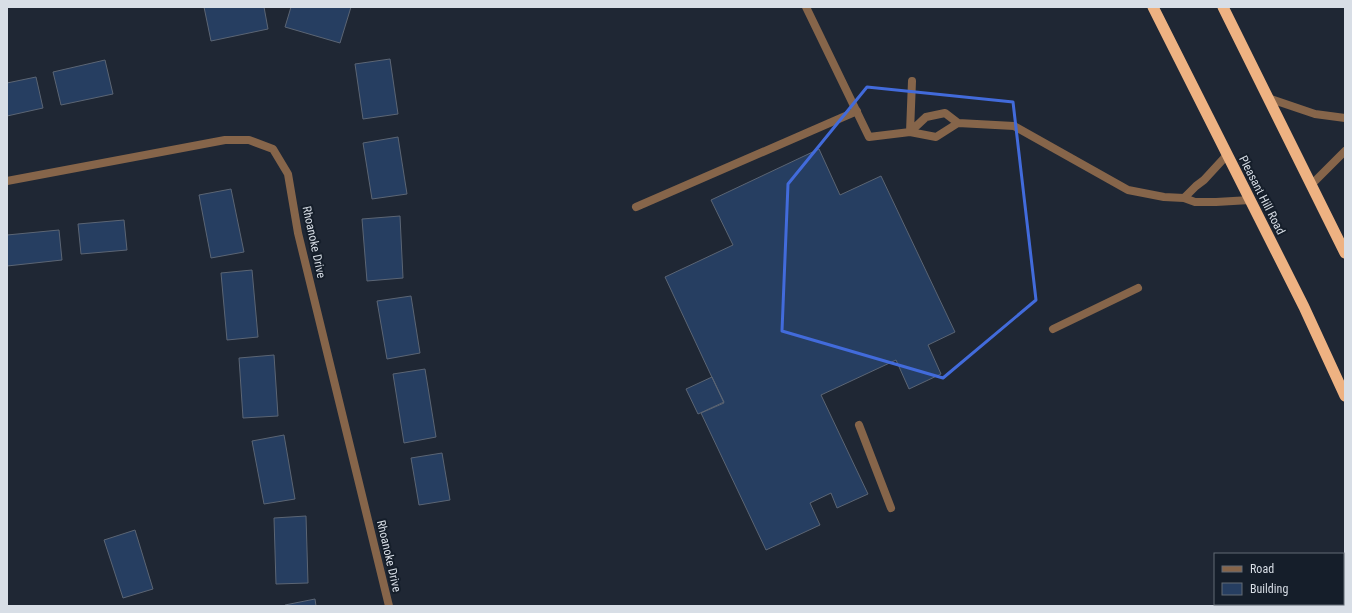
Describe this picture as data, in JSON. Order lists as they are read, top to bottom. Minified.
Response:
{"streets":{"highway":["Pleasant Hill Road"],"street":["Rhoanoke Drive"]},"legend":["Road","Building"]}
